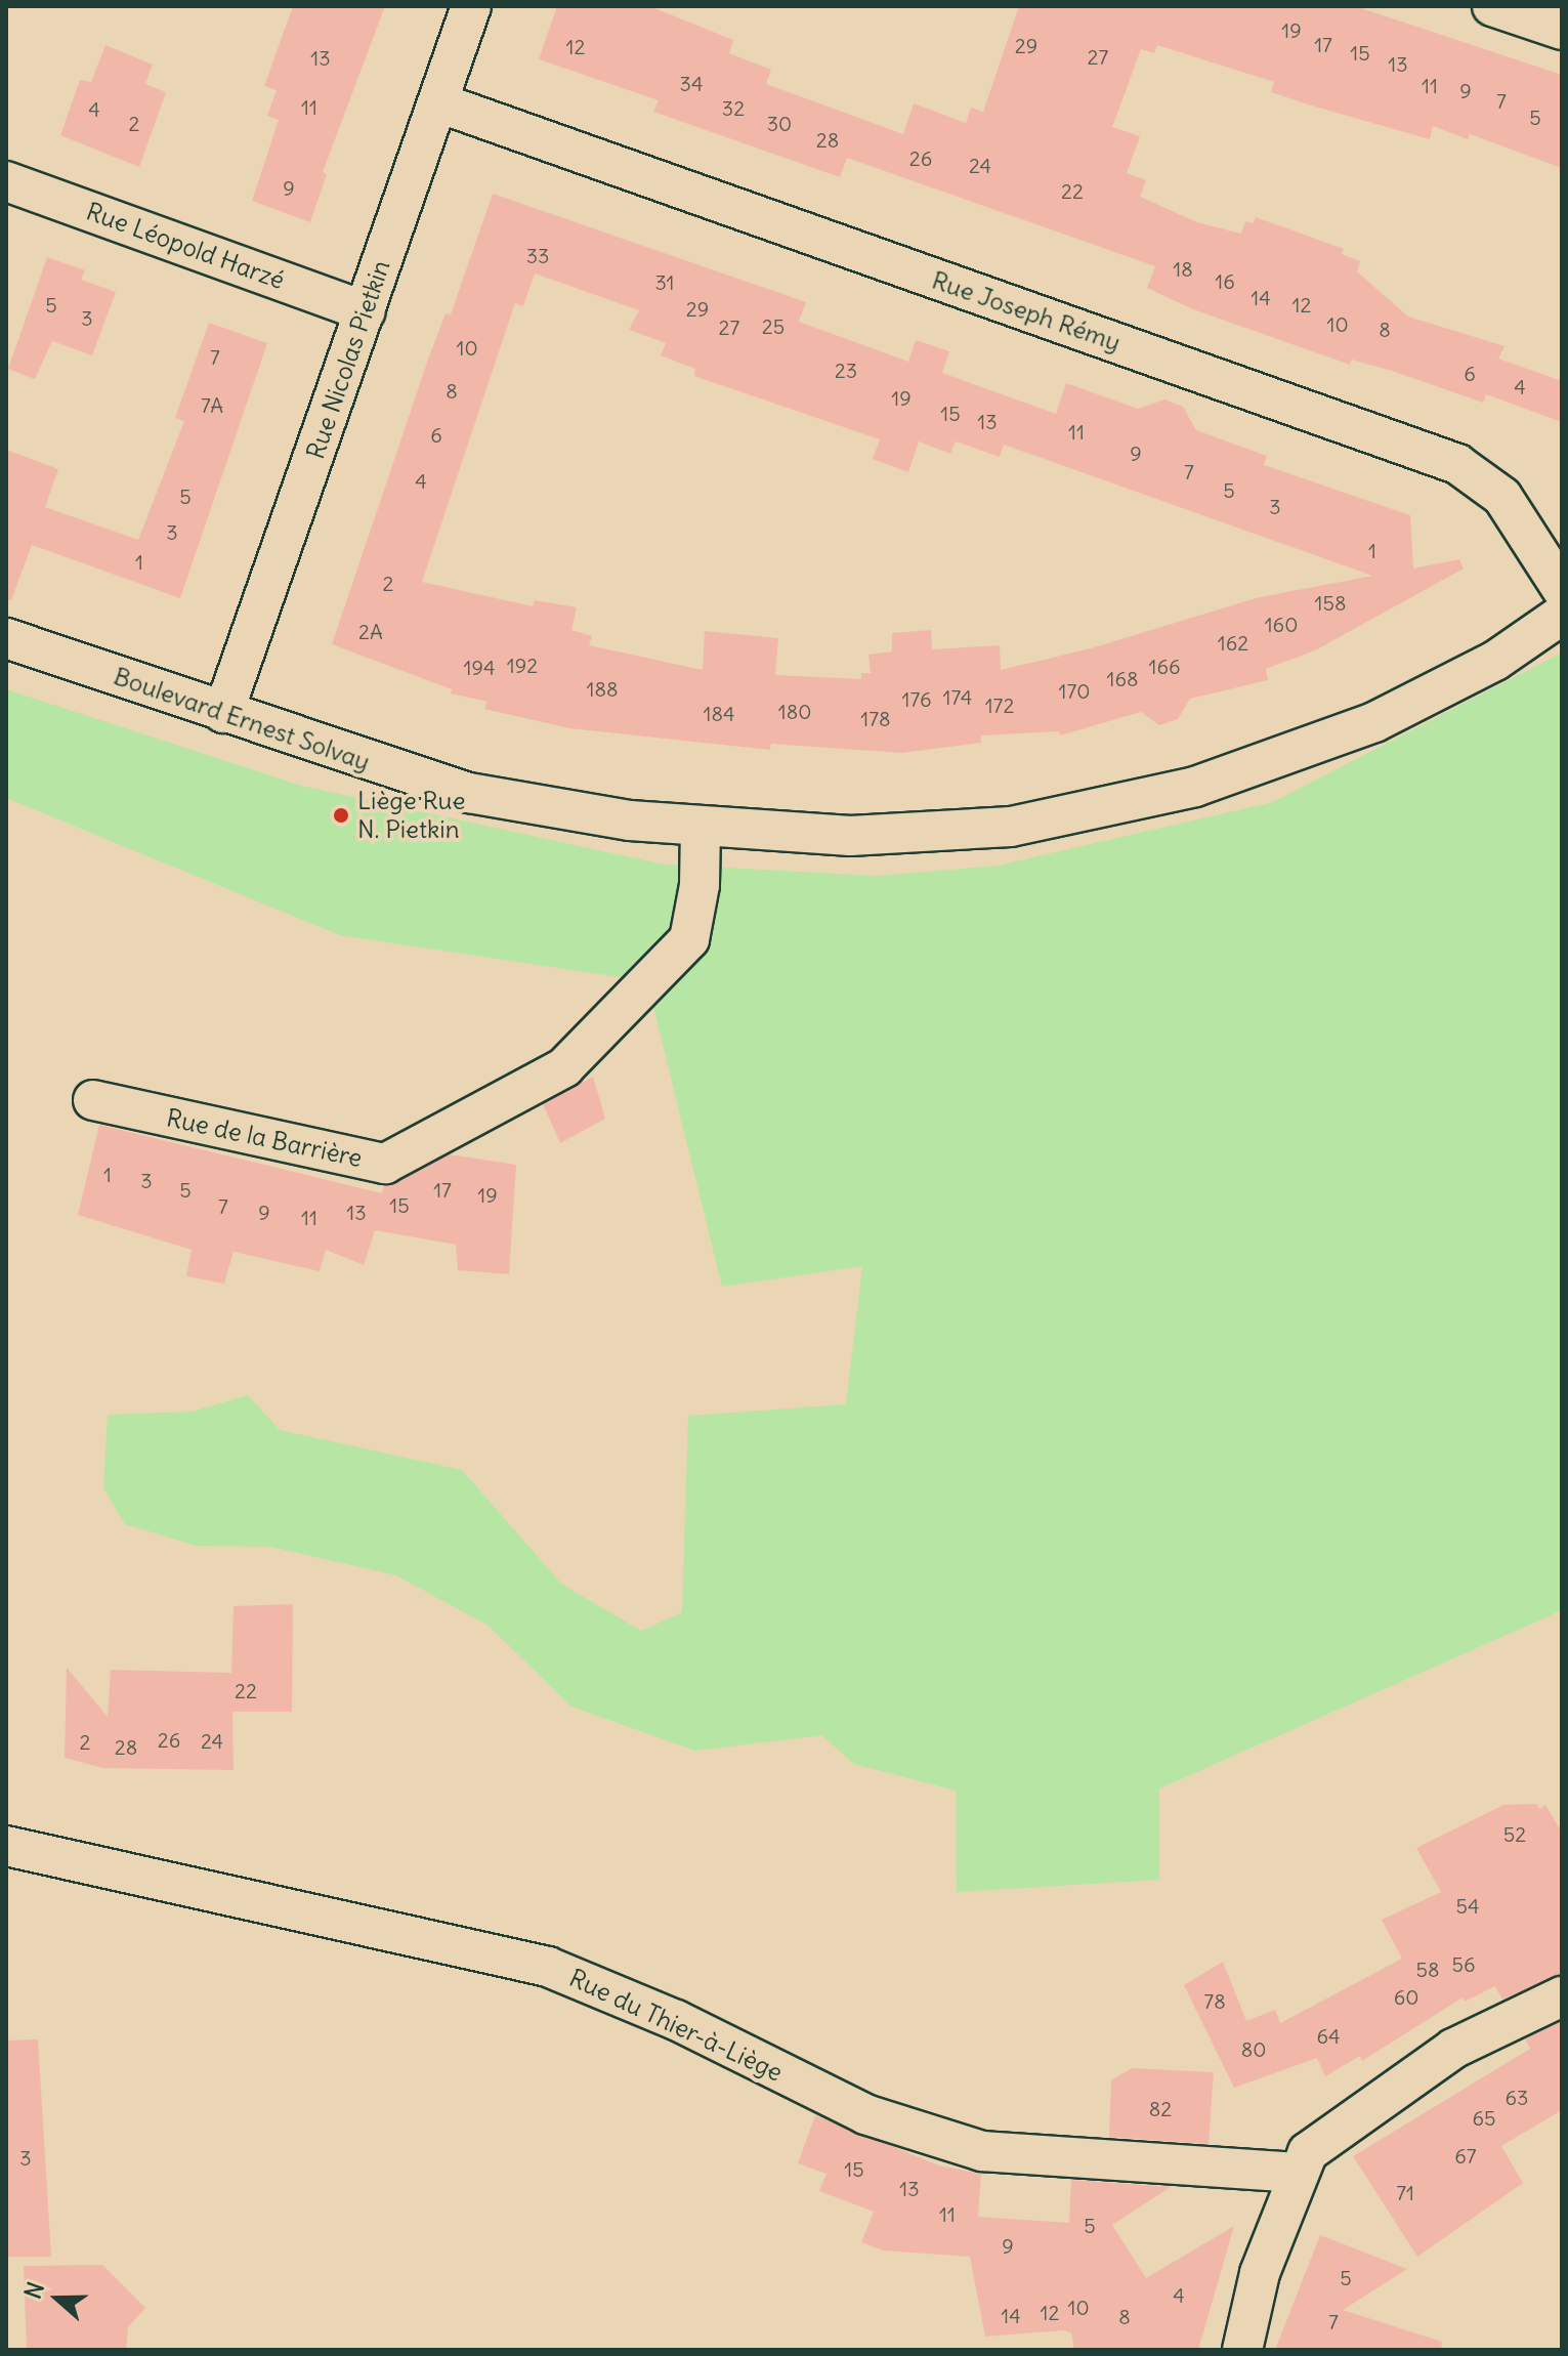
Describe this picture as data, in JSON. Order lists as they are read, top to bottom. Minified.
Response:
{"streets":{"street":["Rue Léopold Harzé","Rue Joseph Rémy","Rue Nicolas Pietkin","Boulevard Ernest Solvay","Rue de la Barrière","Rue du Thier-à-Liège"]},"crossings":[["Rue Léopold Harzé","Rue Nicolas Pietkin"],["Rue Joseph Rémy","Rue Nicolas Pietkin"],["Rue Nicolas Pietkin","Boulevard Ernest Solvay"],["Boulevard Ernest Solvay","Rue de la Barrière"]],"places":["Liège Rue N. Pietkin"],"house_numbers":["19","17","29","12","15","27","13","13","34","11","9","7","11","32","4","5","2","30","28","26","24","9","22","33","18","16","31","14","5","12","29","3","10","25","27","8","10","7","23","6","4","8","19","7A","15","13","11","6","9","7","4","5","5","3","3","1","1","2","158","160","2A","162","192","166","194","168","188","170","174","176","172","180","184","178","1","3","5","17","19","15","7","9","13","11","22","26","24","2","28","52","54","56","58","60","78","64","80","63","82","65","67","3","15","13","71","11","5","9","5","4","10","12","14","8","7"],"north":"left"}
